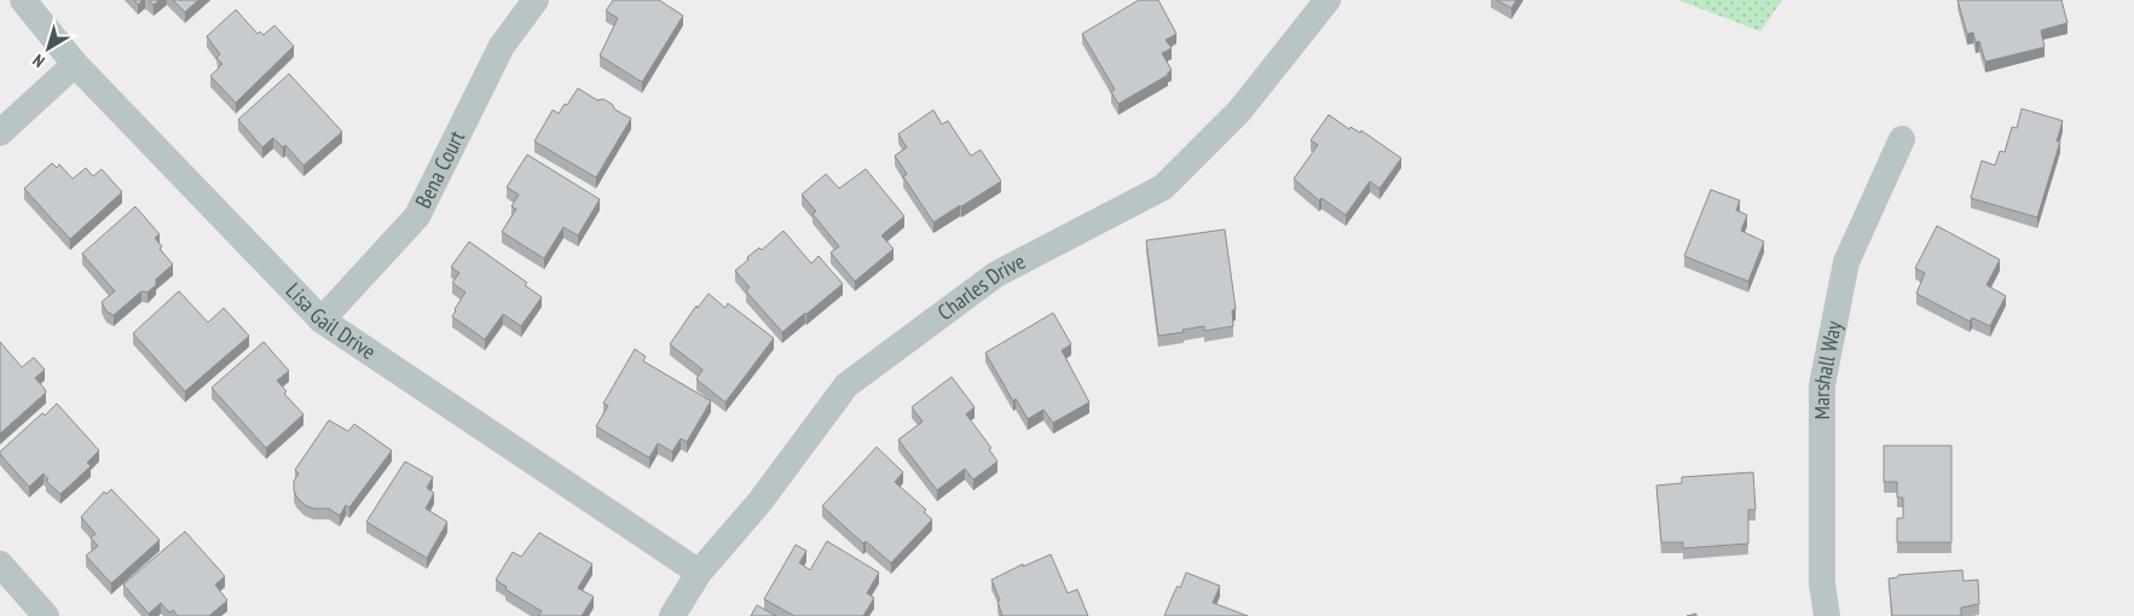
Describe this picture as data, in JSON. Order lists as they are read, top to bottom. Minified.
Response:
{"streets":{"street":["Bena Court","Charles Drive","Lisa Gail Drive","Marshall Way"]},"crossings":[["Bena Court","Lisa Gail Drive"],["Charles Drive","Lisa Gail Drive"]],"north":"bottom left"}
